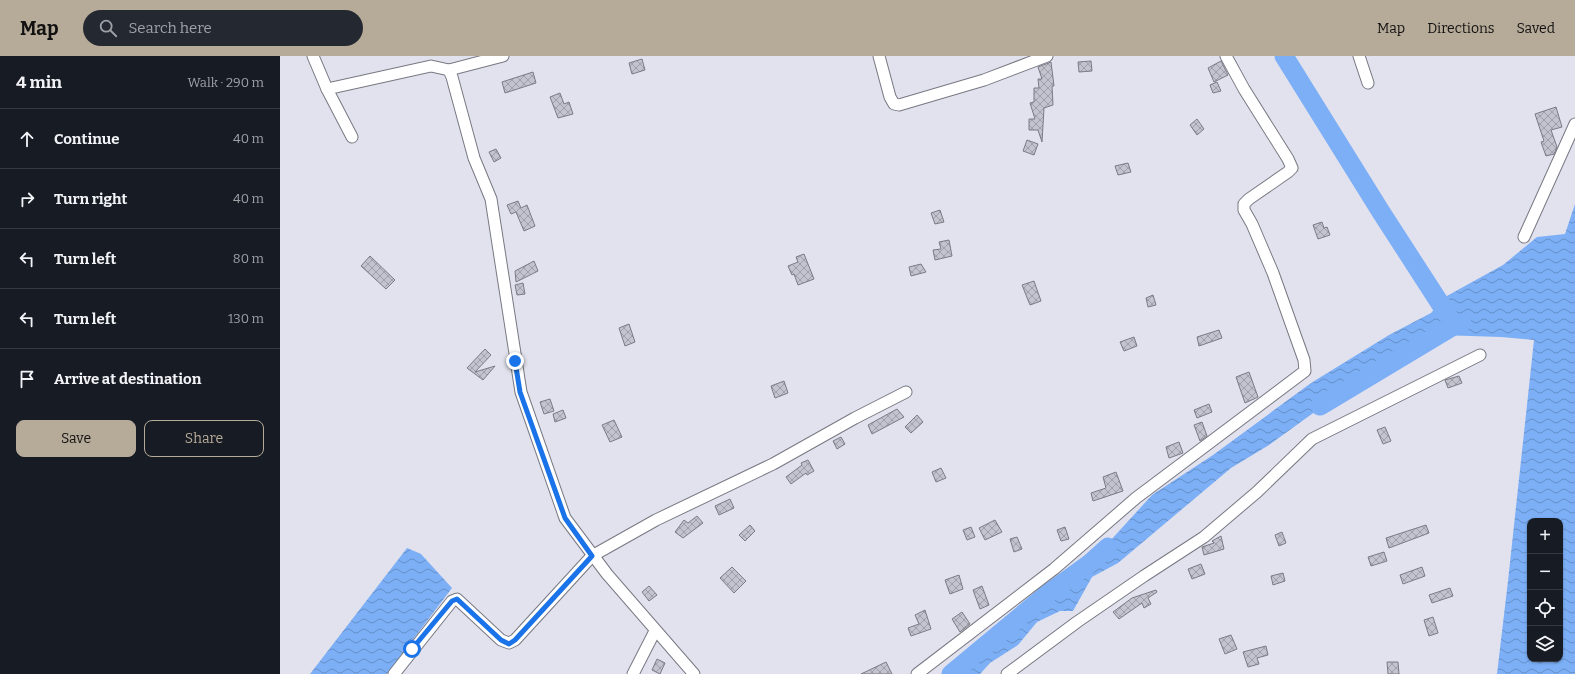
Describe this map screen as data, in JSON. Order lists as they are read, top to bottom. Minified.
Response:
{"page":{"header":"Map","search":"Search here","nav":["Map","Directions","Saved"],"heading":["4 min","Walk · 290 m"],"list":[["Continue","40 m"],["Turn right","40 m"],["Turn left","80 m"],["Turn left","130 m"],"Arrive at destination"],"buttons":["Save","Share"],"map_buttons":["+","−"]}}
